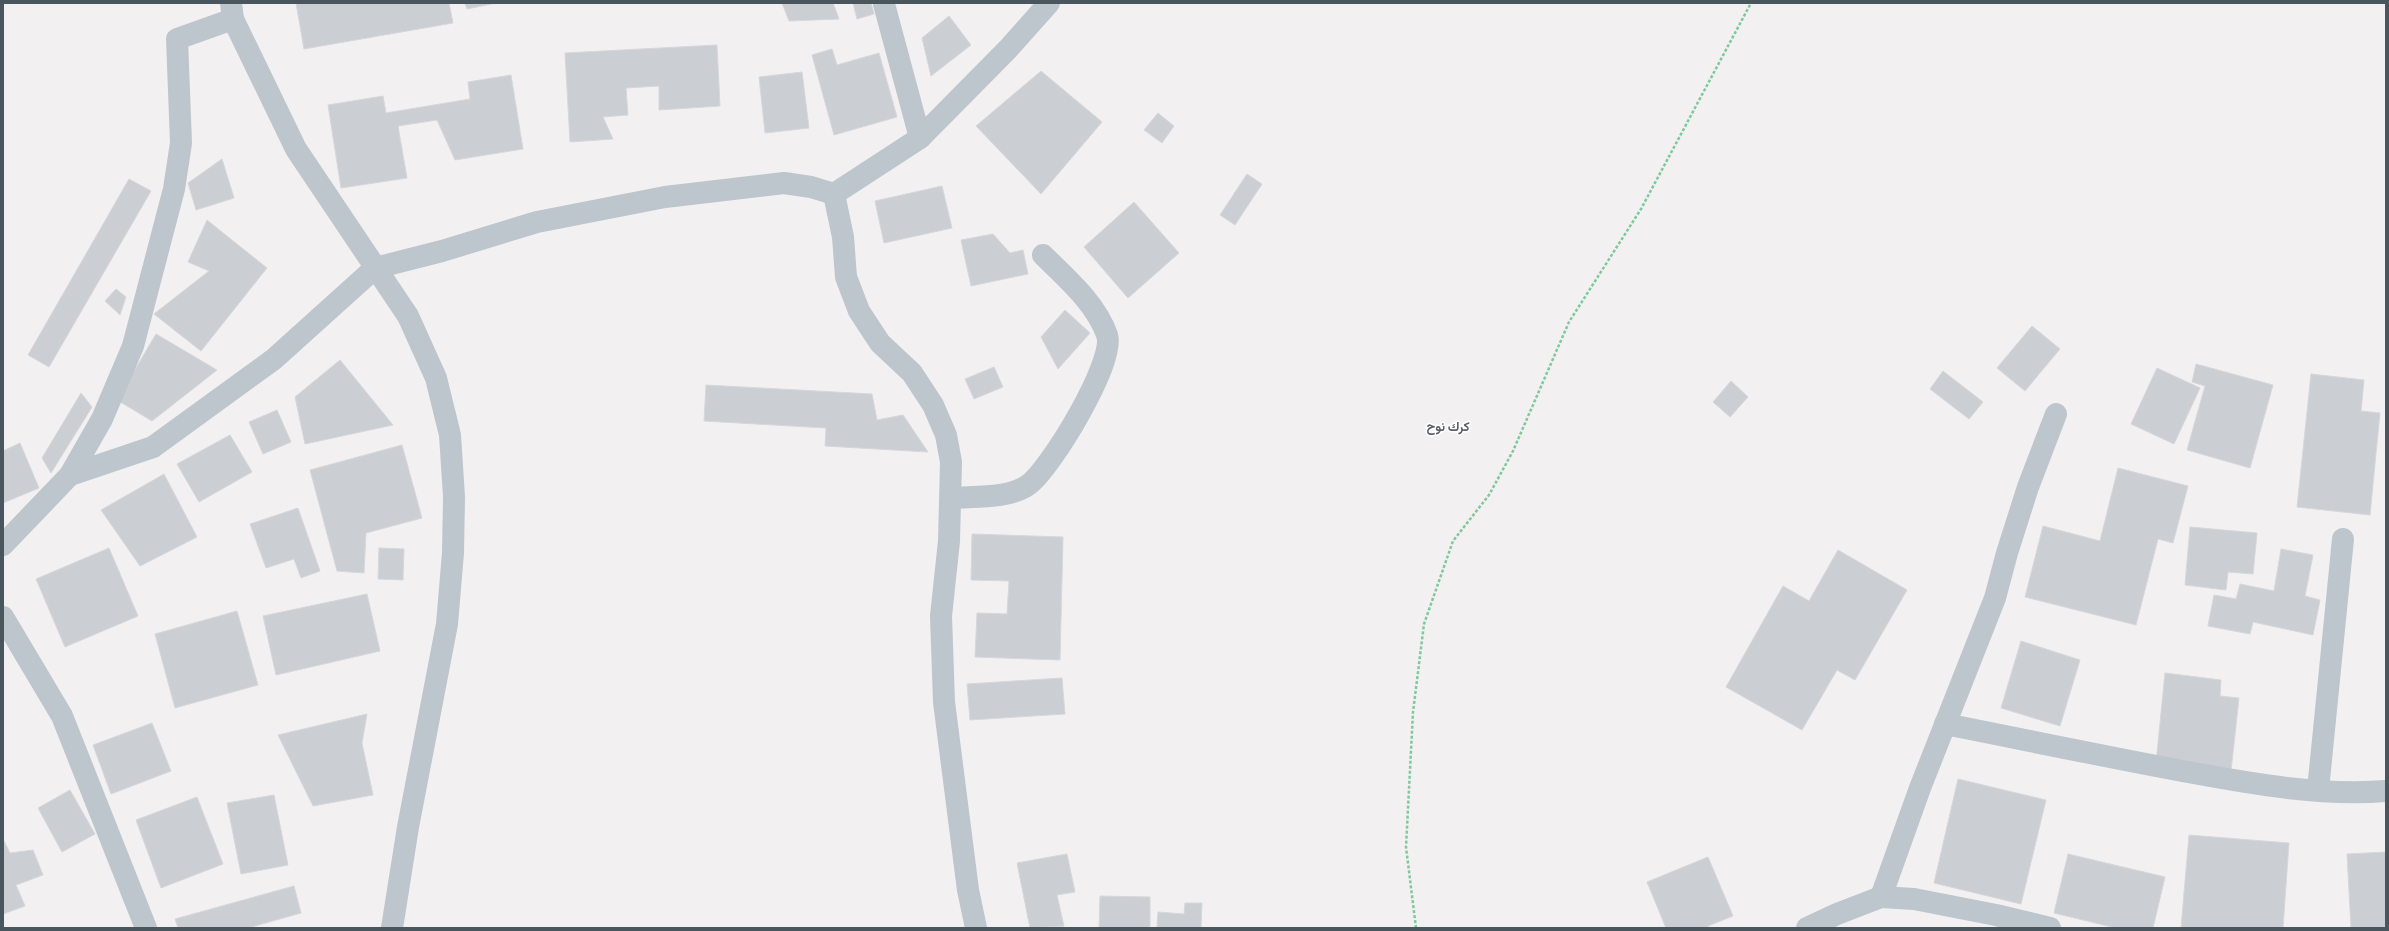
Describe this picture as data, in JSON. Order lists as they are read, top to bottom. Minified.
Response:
{"districts":["كرك نوح"]}
